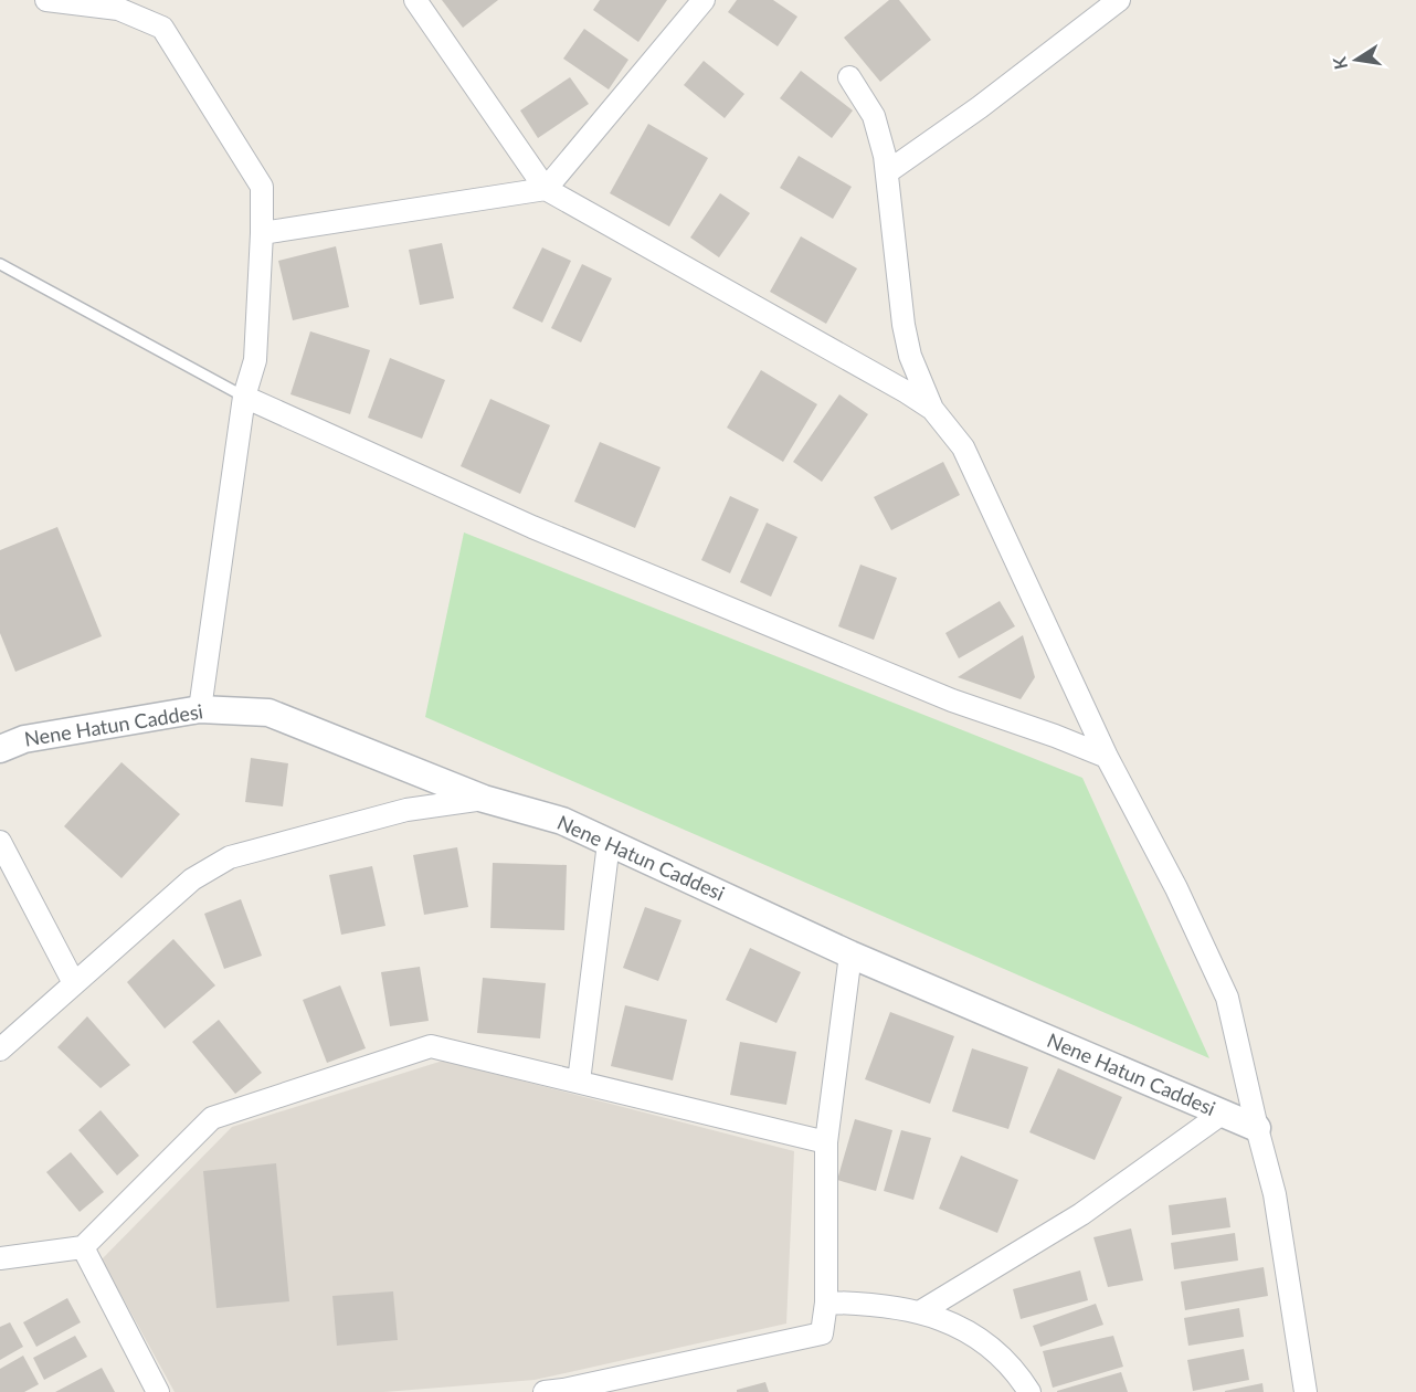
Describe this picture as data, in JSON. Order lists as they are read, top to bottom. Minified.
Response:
{"streets":{"street":["Nene Hatun Caddesi"]},"north":"left"}
